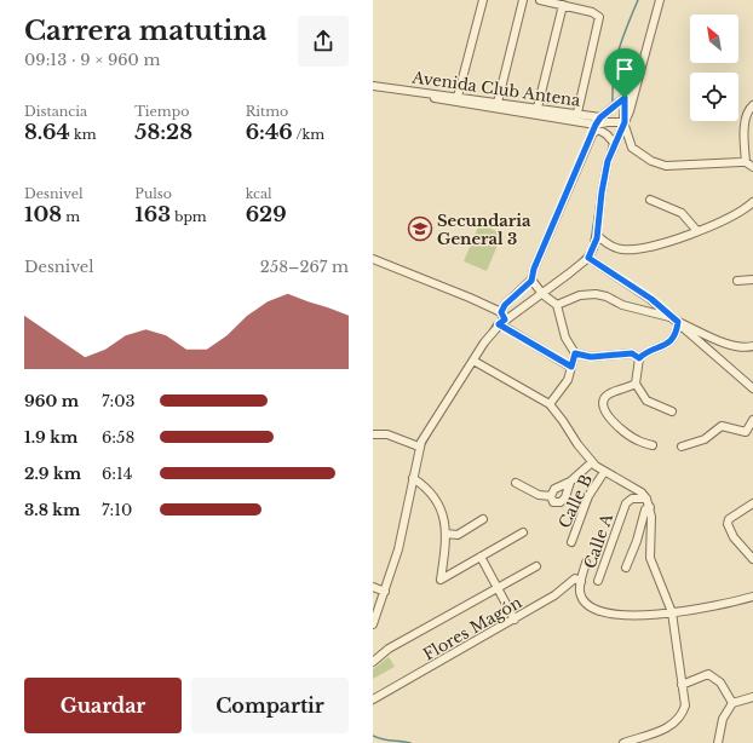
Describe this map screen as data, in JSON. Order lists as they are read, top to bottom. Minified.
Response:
{"streets":{"street":["Avenida Club Antena","Calle B","Calle A","Flores Magón"]},"places":{"school or university":["Secundaria General 3"]},"north":"top left","page":{"heading":["Carrera matutina","09:13 · 9 × 960 m"],"stats":[["Distancia","8.64 km"],["Tiempo","58:28"],["Ritmo","6:46 /km"],["Desnivel","108 m"],["Pulso","163 bpm"],["kcal","629"]],"chart":["Desnivel","258–267 m"],"list":[{"name":"960 m","note":"7:03"},{"name":"1.9 km","note":"6:58"},{"name":"2.9 km","note":"6:14"},{"name":"3.8 km","note":"7:10"}],"buttons":["Guardar","Compartir"]}}
